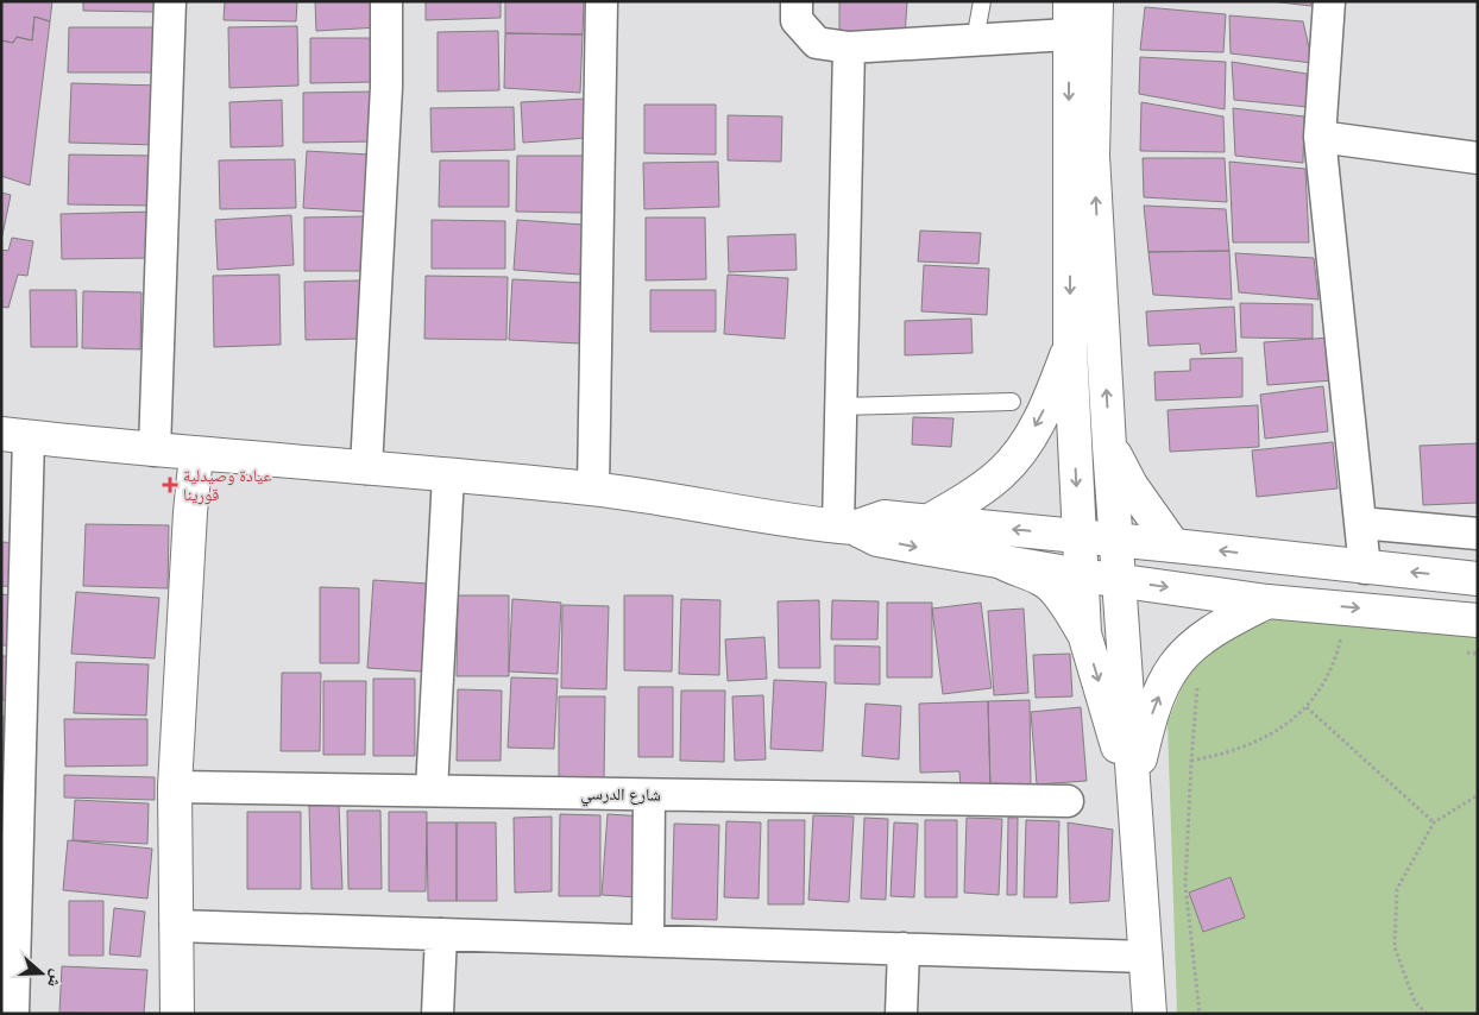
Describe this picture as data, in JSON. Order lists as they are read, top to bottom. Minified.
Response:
{"streets":{"street":["شارع الدرسي"]},"places":{"health":["عيادة وصيدلية قورينا"]},"north":"right"}
